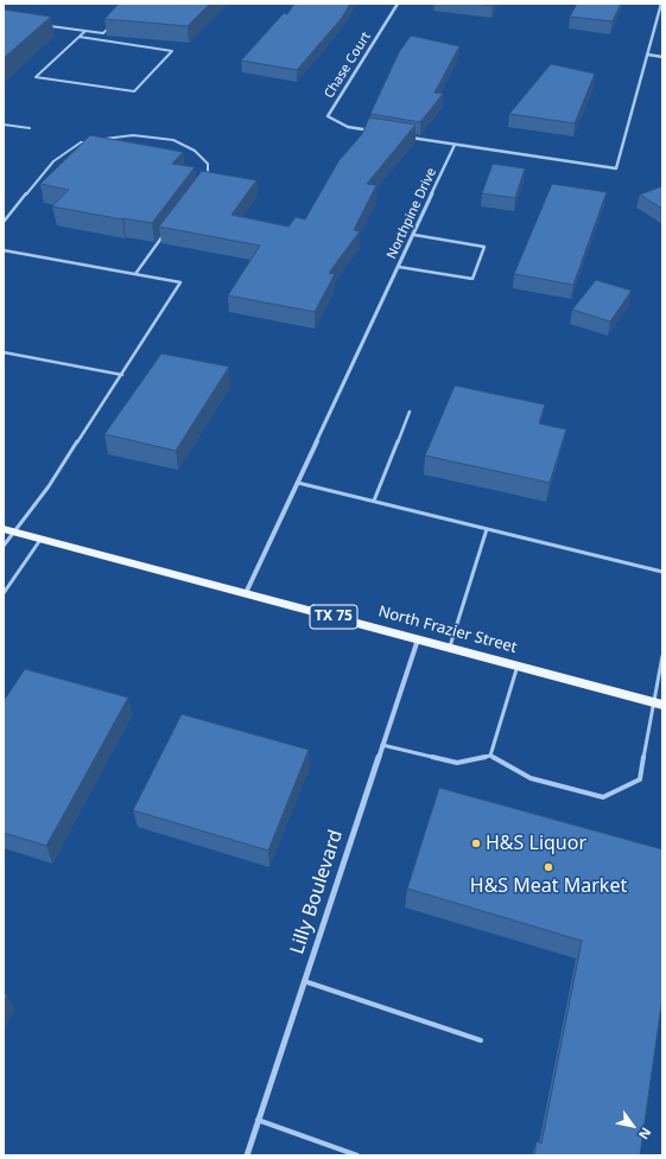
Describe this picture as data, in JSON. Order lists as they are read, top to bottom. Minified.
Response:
{"streets":{"main road":["TX 75","North Frazier Street"],"street":["Chase Court","Northpine Drive","Lilly Boulevard"]},"crossings":[["Northpine Drive","North Frazier Street"],["North Frazier Street","Lilly Boulevard"]],"places":["H&S Liquor","H&S Meat Market"],"north":"bottom right"}
